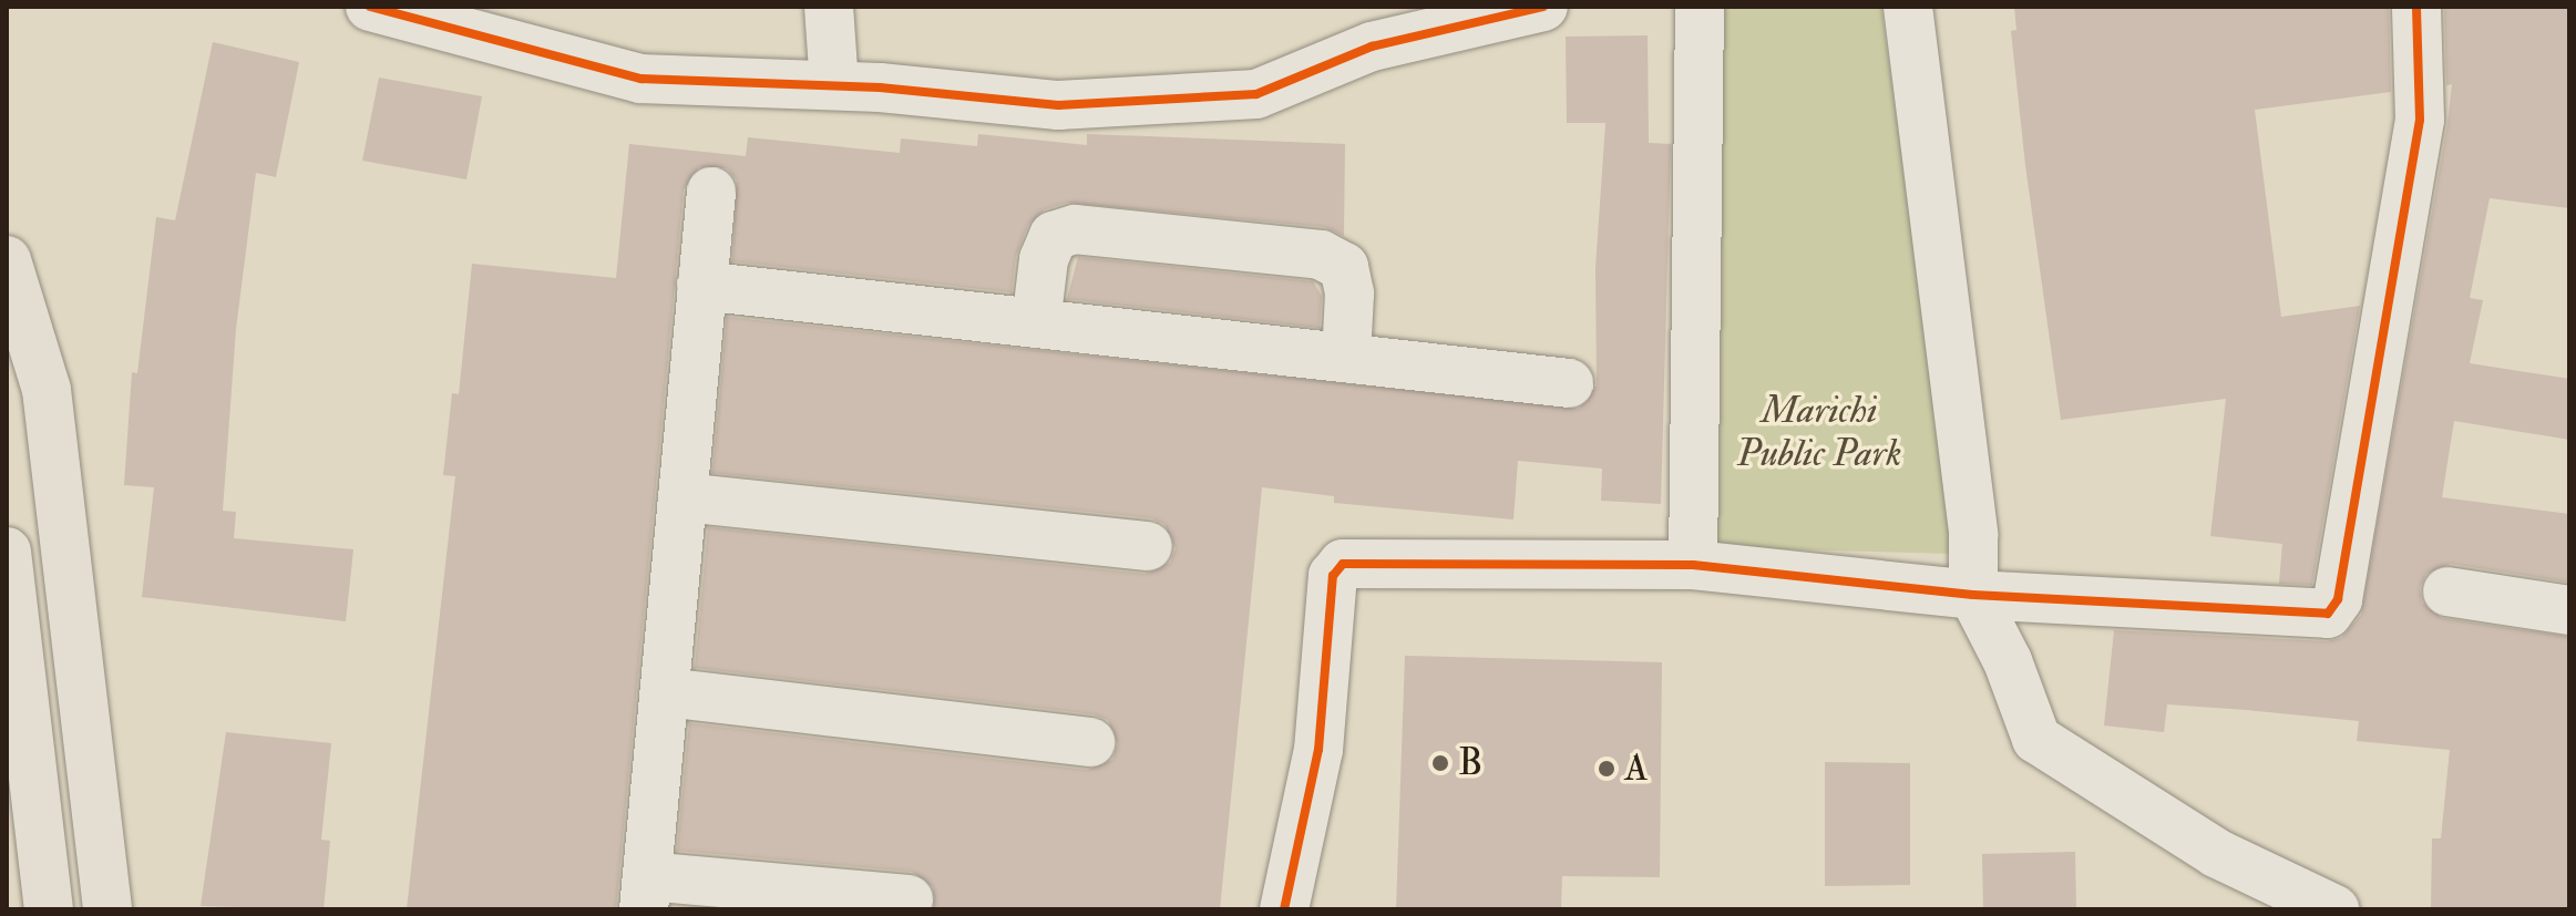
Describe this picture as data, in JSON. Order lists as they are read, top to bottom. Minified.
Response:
{"parks":["Marichi Public Park"],"places":["B","A"]}
